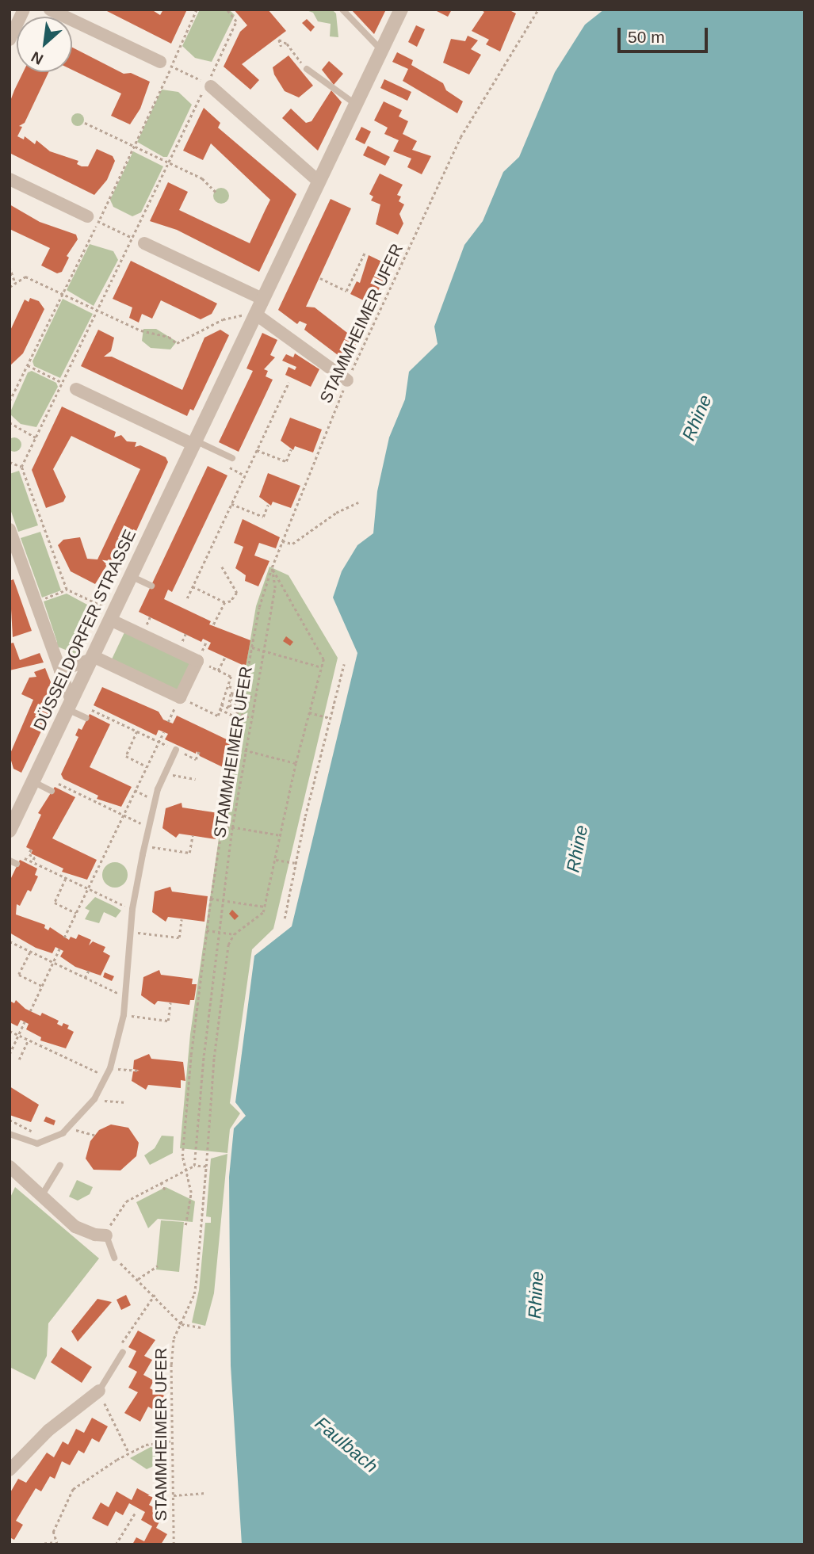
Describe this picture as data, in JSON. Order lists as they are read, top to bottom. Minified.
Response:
{"streets":{"street":["DÜSSELDORFER STRASSE"],"path":["STAMMHEIMER UFER"]},"water":["Rhine","Faulbach"],"scale_bar":"50 m","north":"bottom left"}
